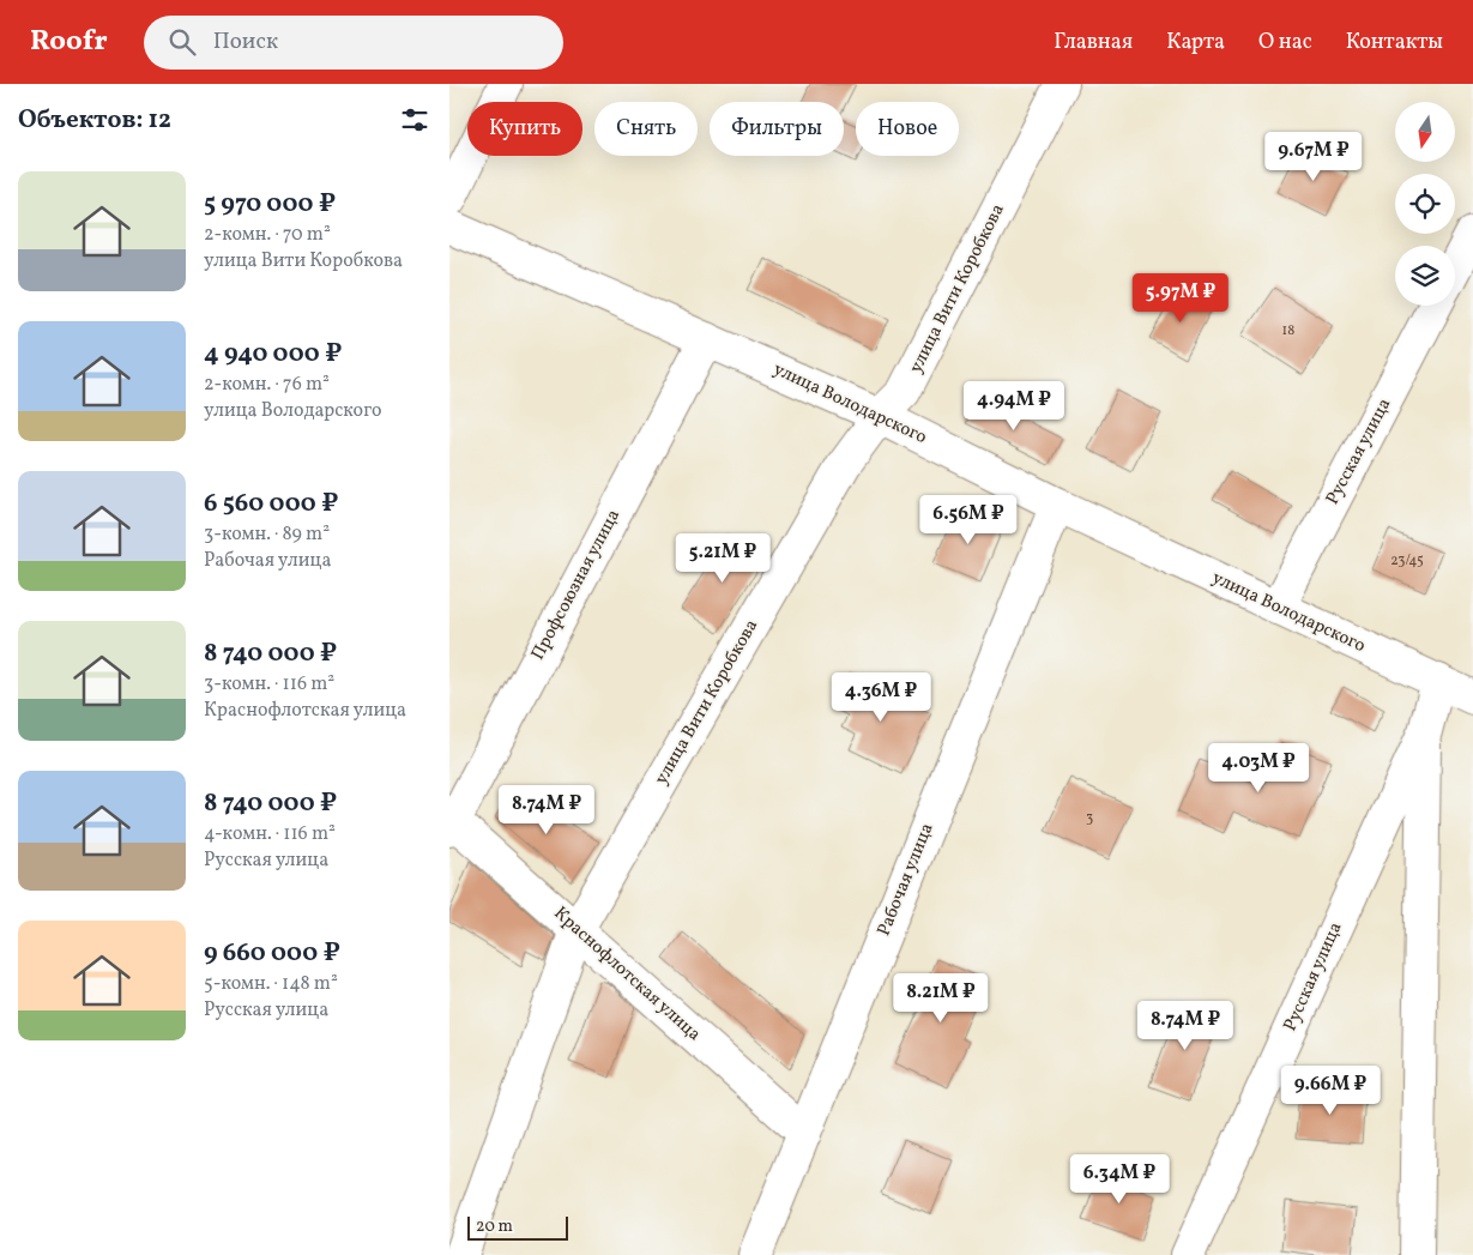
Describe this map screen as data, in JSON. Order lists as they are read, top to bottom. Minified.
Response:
{"streets":{"street":["улица Вити Коробкова","улица Володарского","Русская улица","Профсоюзная улица","Рабочая улица","Краснофлотская улица"]},"crossings":[["улица Вити Коробкова","улица Володарского"],["улица Вити Коробкова","Краснофлотская улица"],["улица Володарского","Русская улица"],["улица Володарского","Профсоюзная улица"],["улица Володарского","Рабочая улица"],["Профсоюзная улица","Краснофлотская улица"],["Рабочая улица","Краснофлотская улица"]],"house_numbers":["18","23/45","3"],"scale_bar":"20 m","north":"bottom","page":{"header":"Roofr","search":"Поиск","nav":["Главная","Карта","О нас","Контакты"],"heading":"Объектов: 12","chip":["Купить","Снять","Фильтры","Новое"],"price":["9.67M ₽","5.97M ₽","4.94M ₽","6.56M ₽","5.21M ₽","4.36M ₽","4.03M ₽","8.74M ₽","8.21M ₽","8.74M ₽","9.66M ₽","6.34M ₽"],"list":[{"name":"5 970 000 ₽","note":"2-комн. · 70 m² · улица Вити Коробкова"},{"name":"4 940 000 ₽","note":"2-комн. · 76 m² · улица Володарского"},{"name":"6 560 000 ₽","note":"3-комн. · 89 m² · Рабочая улица"},{"name":"8 740 000 ₽","note":"3-комн. · 116 m² · Краснофлотская улица"},{"name":"8 740 000 ₽","note":"4-комн. · 116 m² · Русская улица"},{"name":"9 660 000 ₽","note":"5-комн. · 148 m² · Русская улица"}],"scale":"20 m"}}
